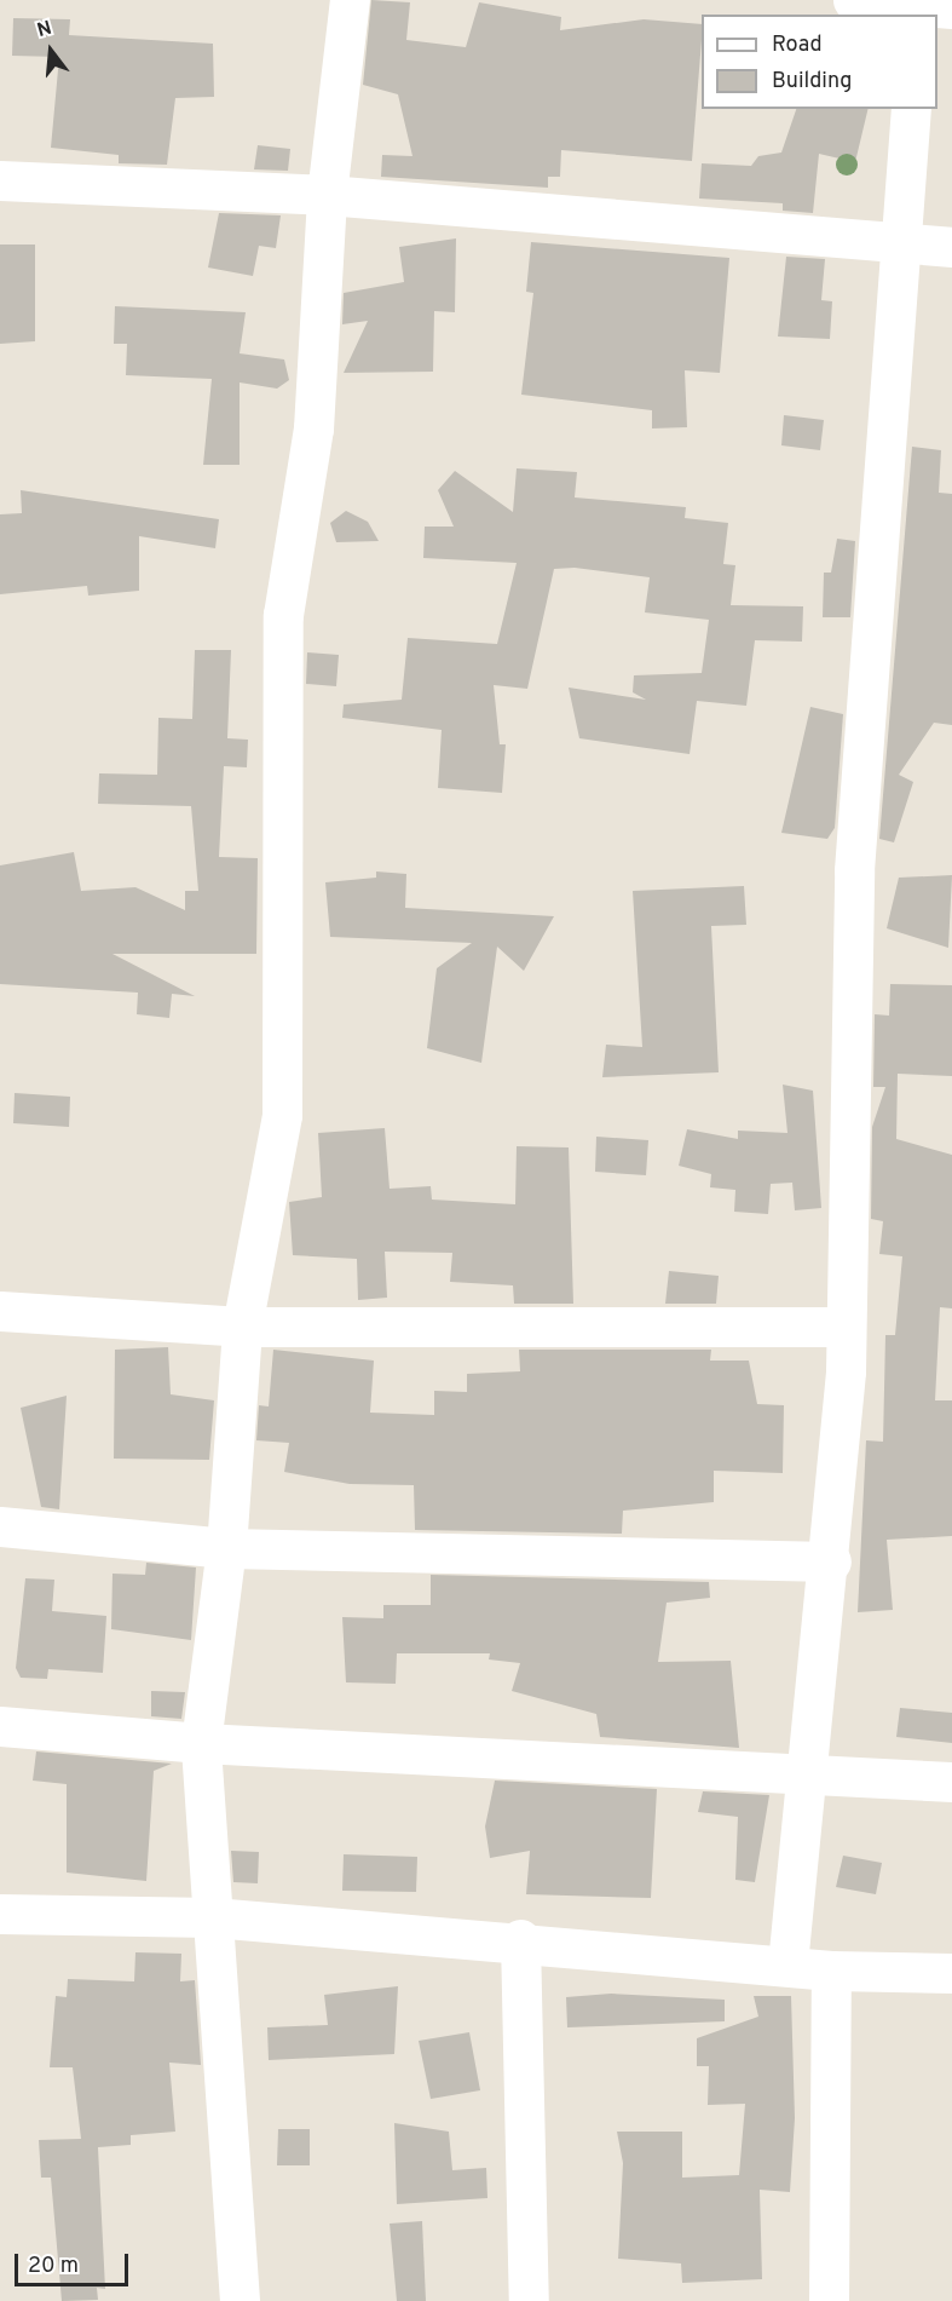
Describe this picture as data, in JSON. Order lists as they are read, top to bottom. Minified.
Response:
{"legend":["Road","Building"],"scale_bar":"20 m","north":"top"}
